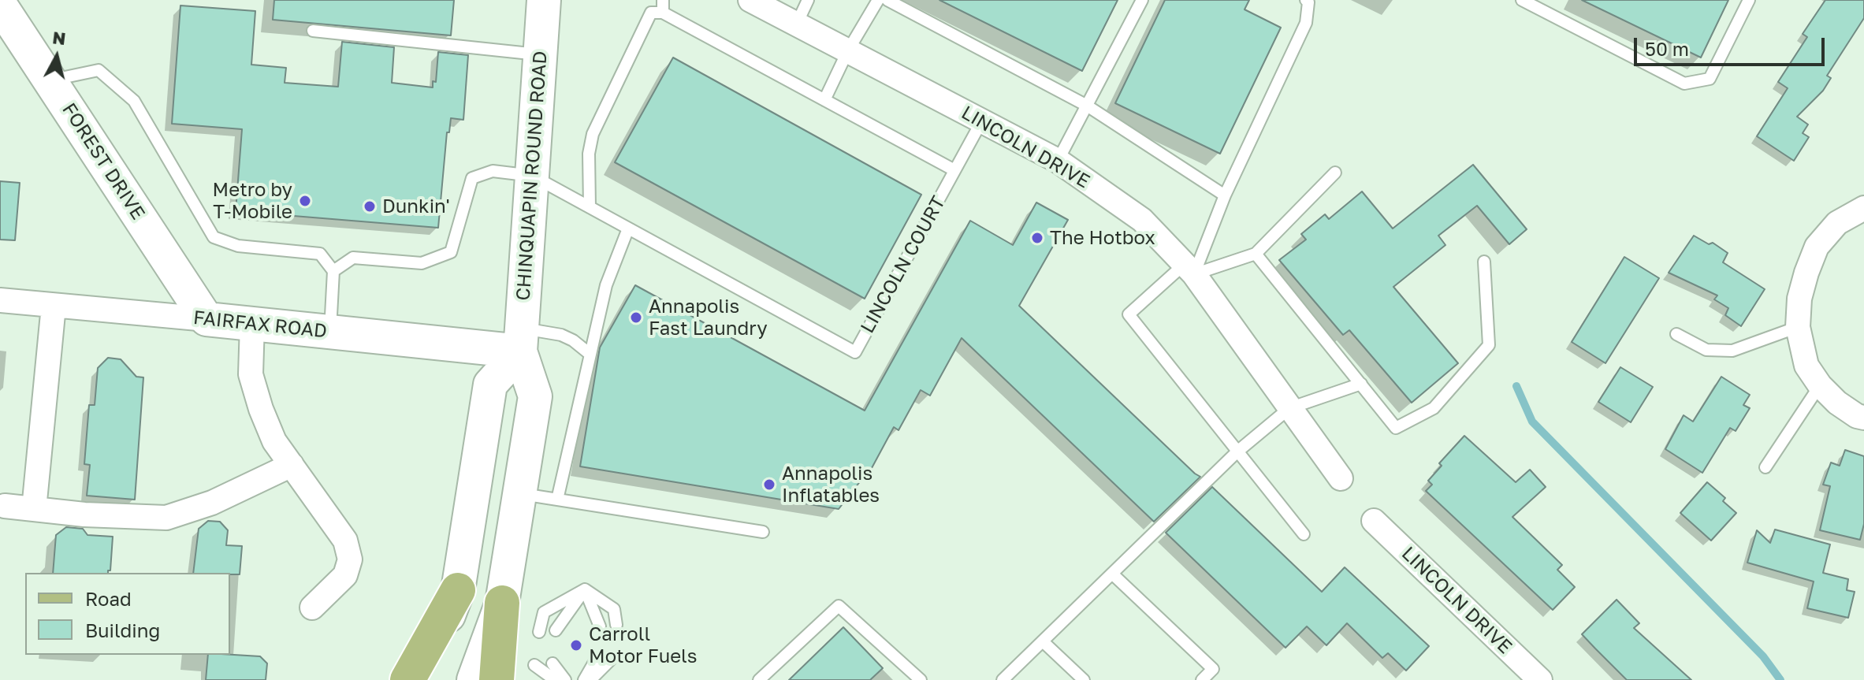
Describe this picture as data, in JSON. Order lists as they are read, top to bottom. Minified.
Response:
{"streets":{"main road":["FOREST DRIVE","CHINQUAPIN ROUND ROAD","FAIRFAX ROAD"],"street":["LINCOLN DRIVE"],"lane":["LINCOLN COURT"]},"crossings":[["LINCOLN DRIVE","LINCOLN COURT"],["FOREST DRIVE","FAIRFAX ROAD"],["CHINQUAPIN ROUND ROAD","LINCOLN COURT"],["CHINQUAPIN ROUND ROAD","FAIRFAX ROAD"]],"places":["Metro by T-Mobile","Dunkin'","The Hotbox","Annapolis Fast Laundry","Annapolis Inflatables","Carroll Motor Fuels"],"legend":["Road","Building"],"scale_bar":"50 m","north":"top"}
